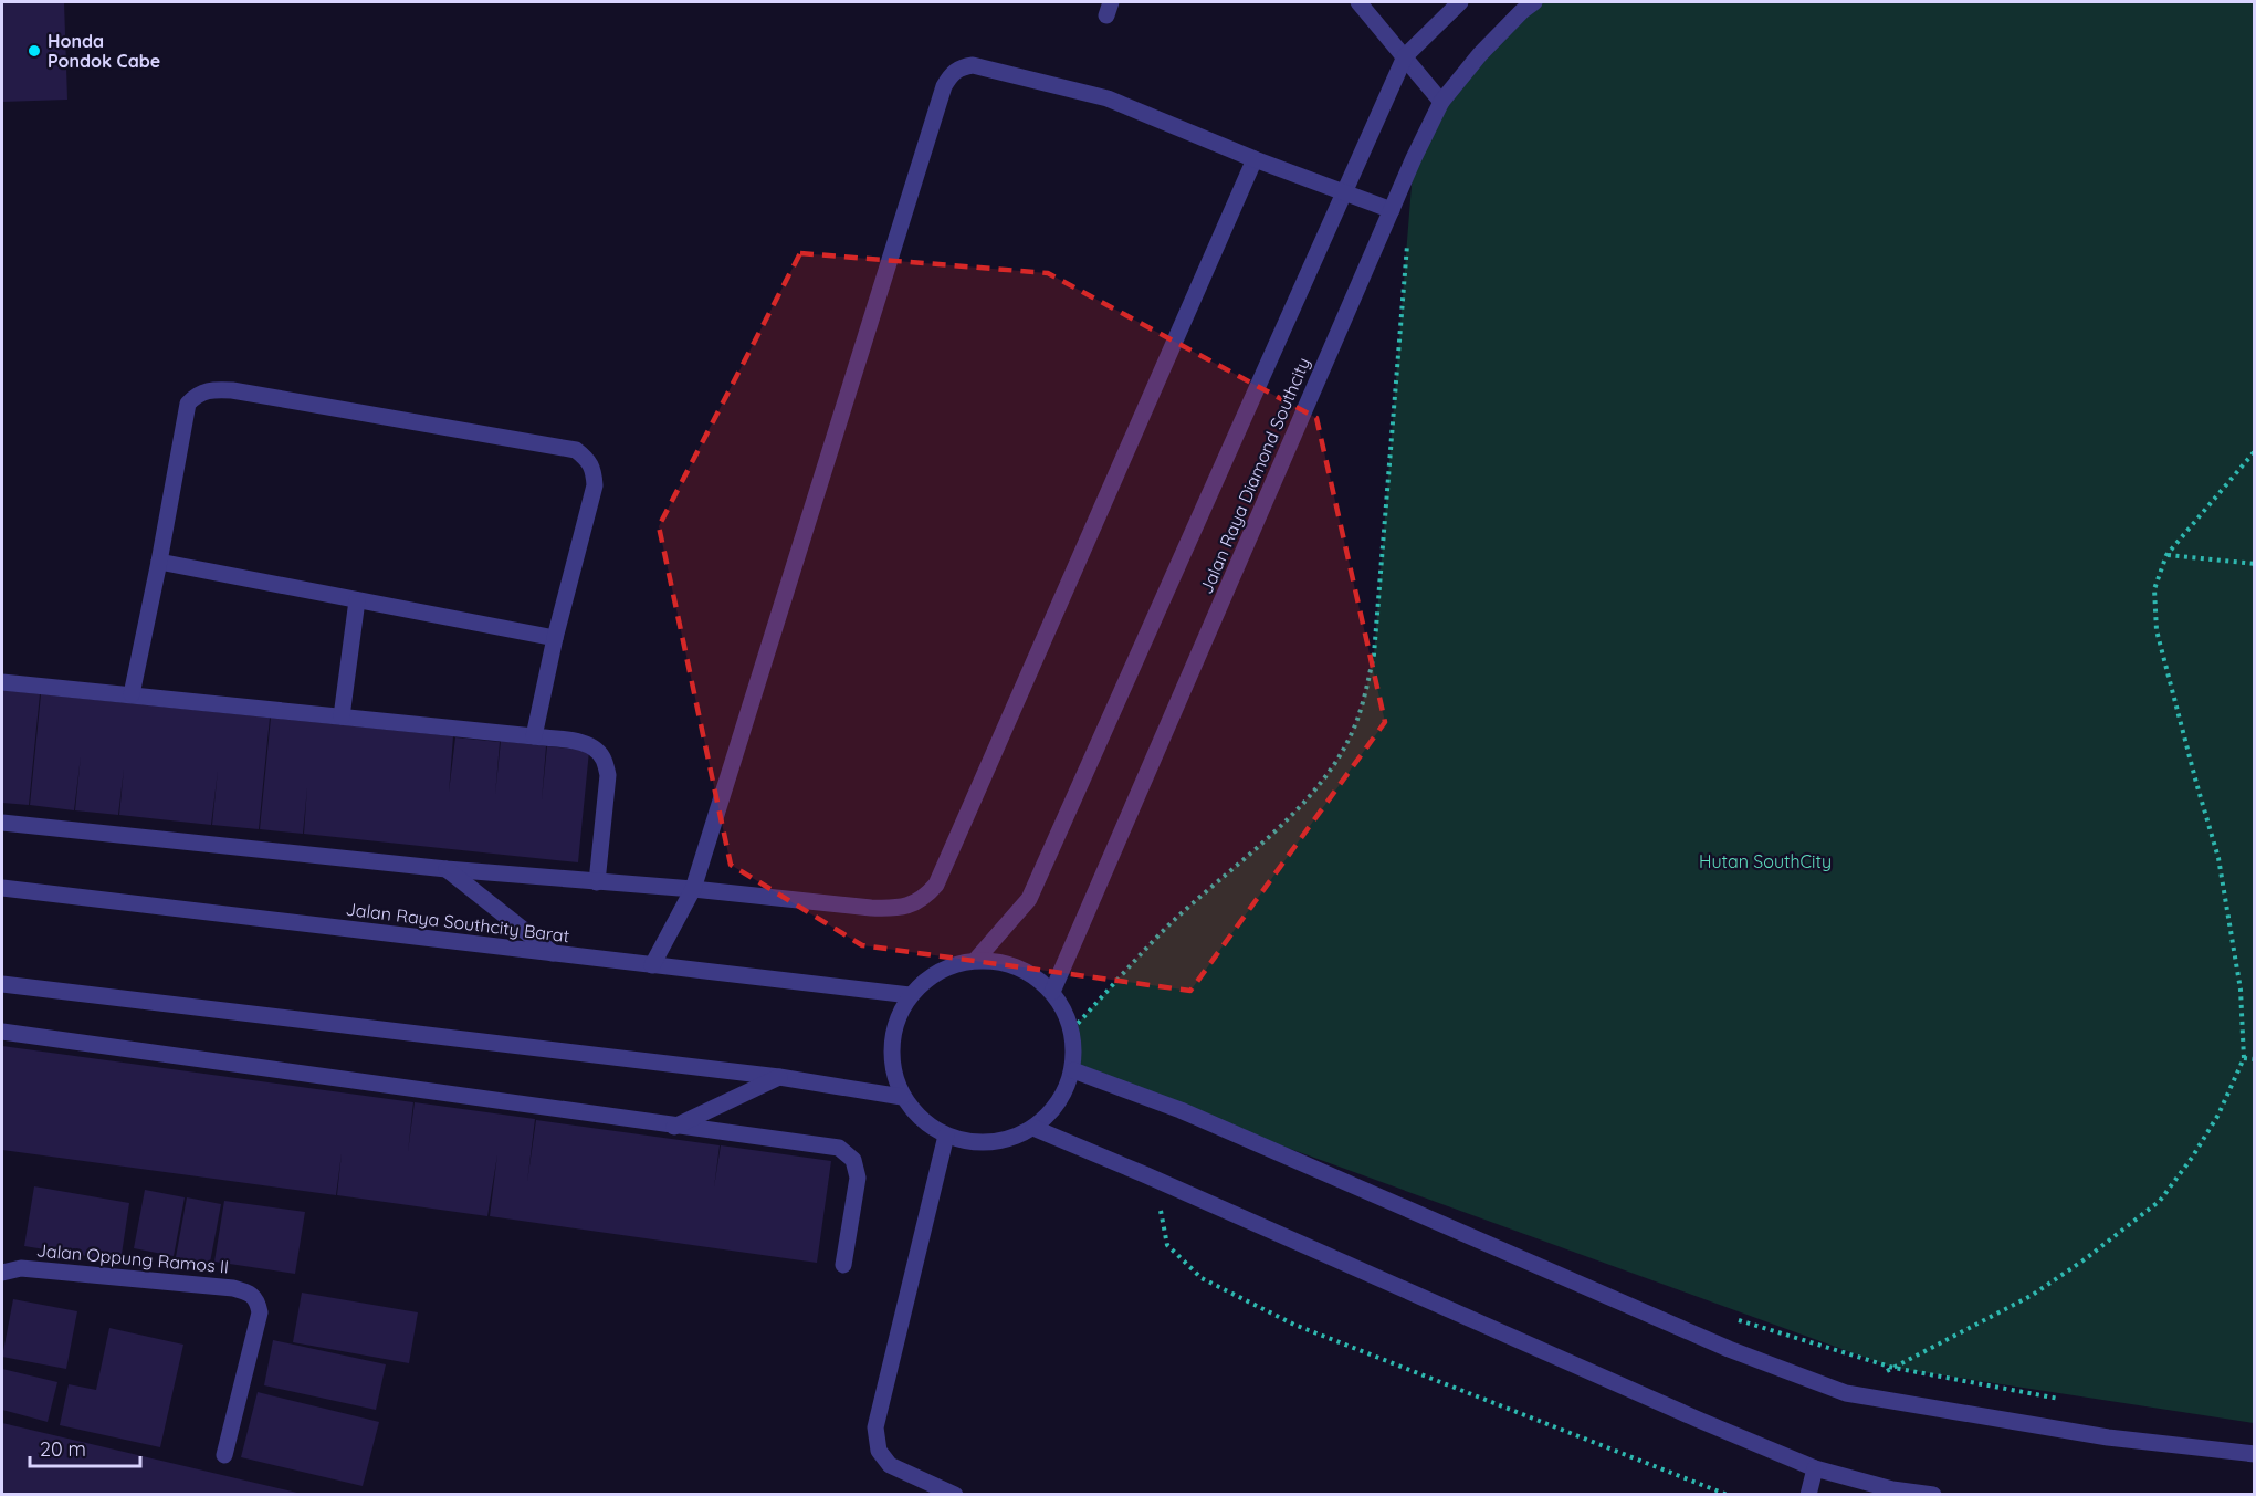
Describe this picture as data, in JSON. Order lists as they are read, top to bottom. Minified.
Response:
{"streets":{"street":["Jalan Raya Diamond Southcity","Jalan Raya Southcity Barat","Jalan Oppung Ramos II"]},"crossings":[["Jalan Raya Diamond Southcity","Jalan Raya Southcity Barat"]],"parks":["Hutan SouthCity"],"places":["Honda Pondok Cabe"],"scale_bar":"20 m"}
